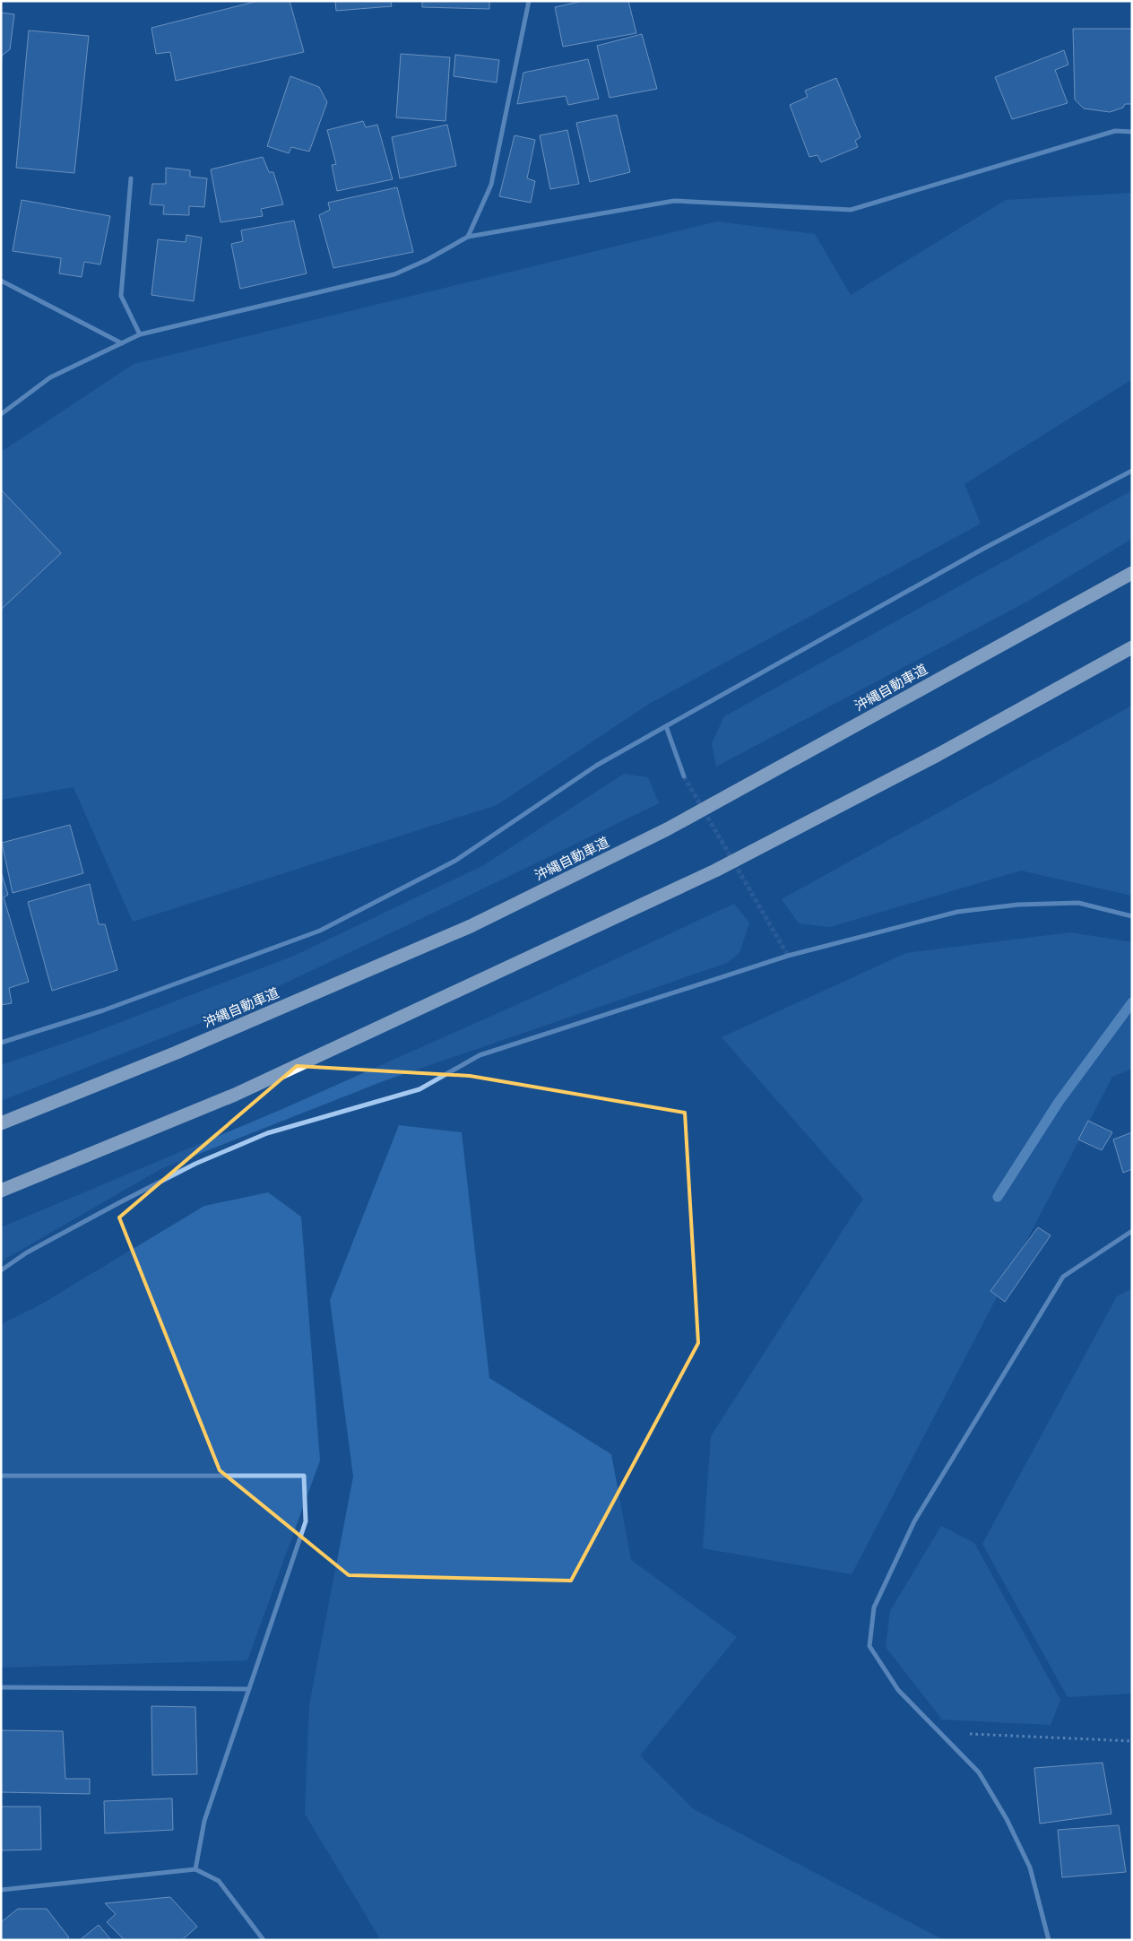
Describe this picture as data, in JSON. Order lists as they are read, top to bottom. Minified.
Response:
{"streets":{"highway":["沖縄自動車道"]}}
